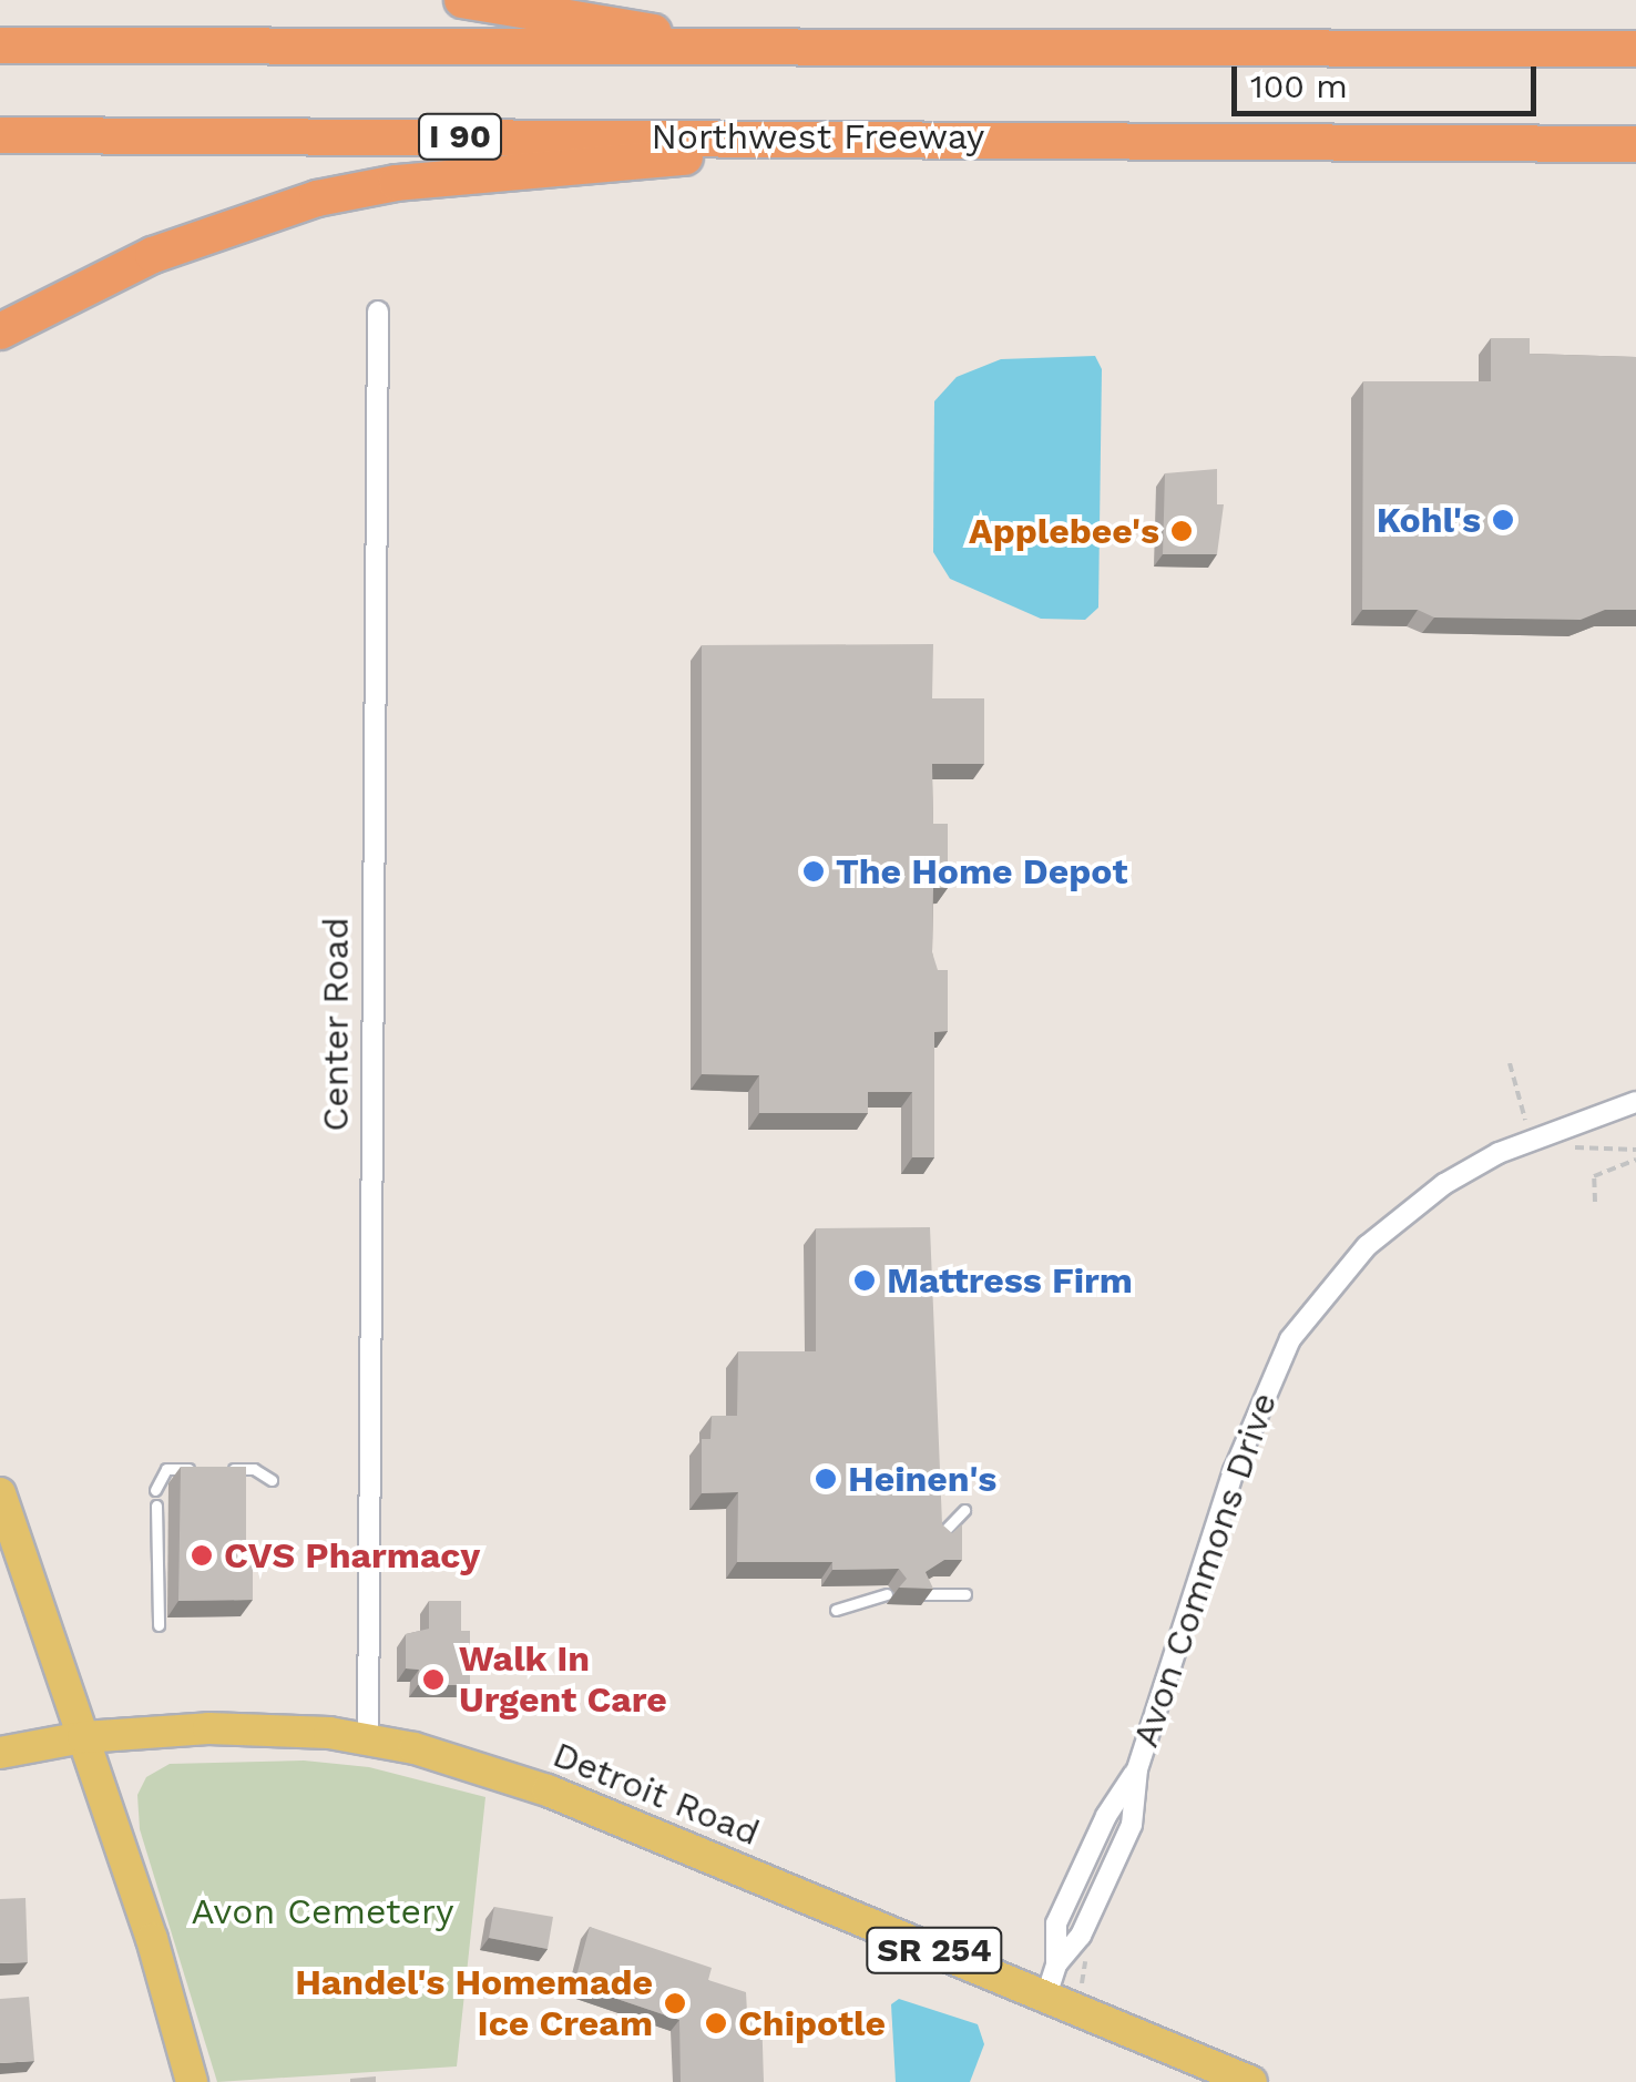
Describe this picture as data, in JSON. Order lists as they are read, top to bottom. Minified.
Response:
{"streets":{"highway":["I 90","Northwest Freeway"],"main road":["Detroit Road","SR 254"],"street":["Center Road","Avon Commons Drive"]},"crossings":[["Center Road","Detroit Road"],["Avon Commons Drive","Detroit Road"]],"parks":["Avon Cemetery"],"places":["Kohl's","Applebee's","The Home Depot","Mattress Firm","Heinen's","CVS Pharmacy","Walk In Urgent Care","Handel's Homemade Ice Cream","Chipotle"],"scale_bar":"100 m"}
